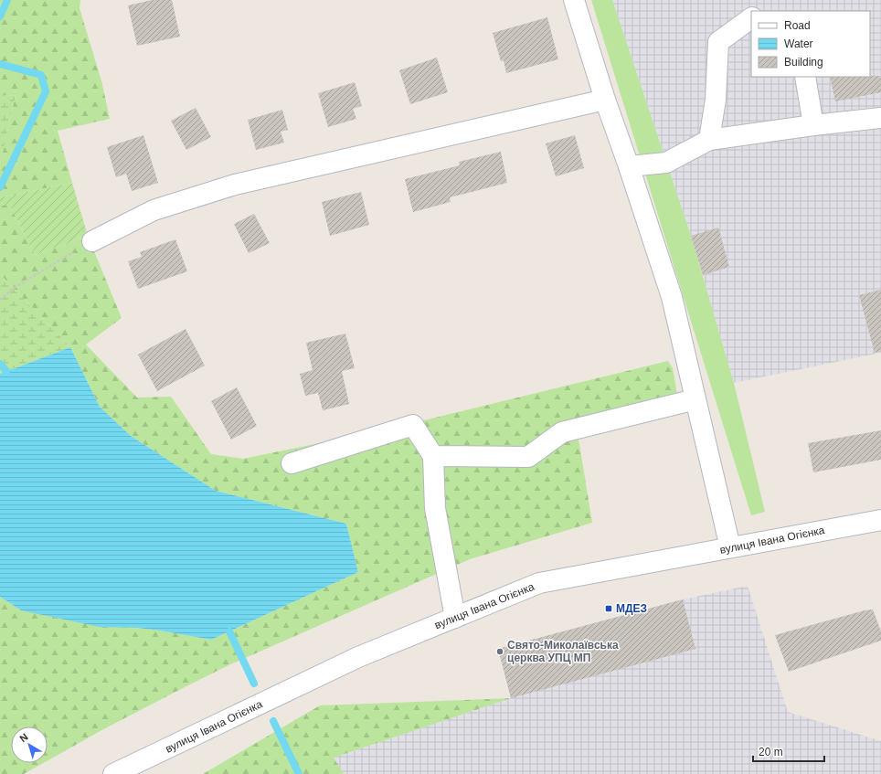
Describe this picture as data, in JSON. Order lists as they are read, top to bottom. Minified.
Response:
{"streets":{"street":["вулиця Івана Огієнка"]},"places":{"transit":["МДЕЗ"],"other":["Свято-Миколаївська церква УПЦ МП"]},"legend":["Road","Water","Building"],"scale_bar":"20 m","north":"top left"}
